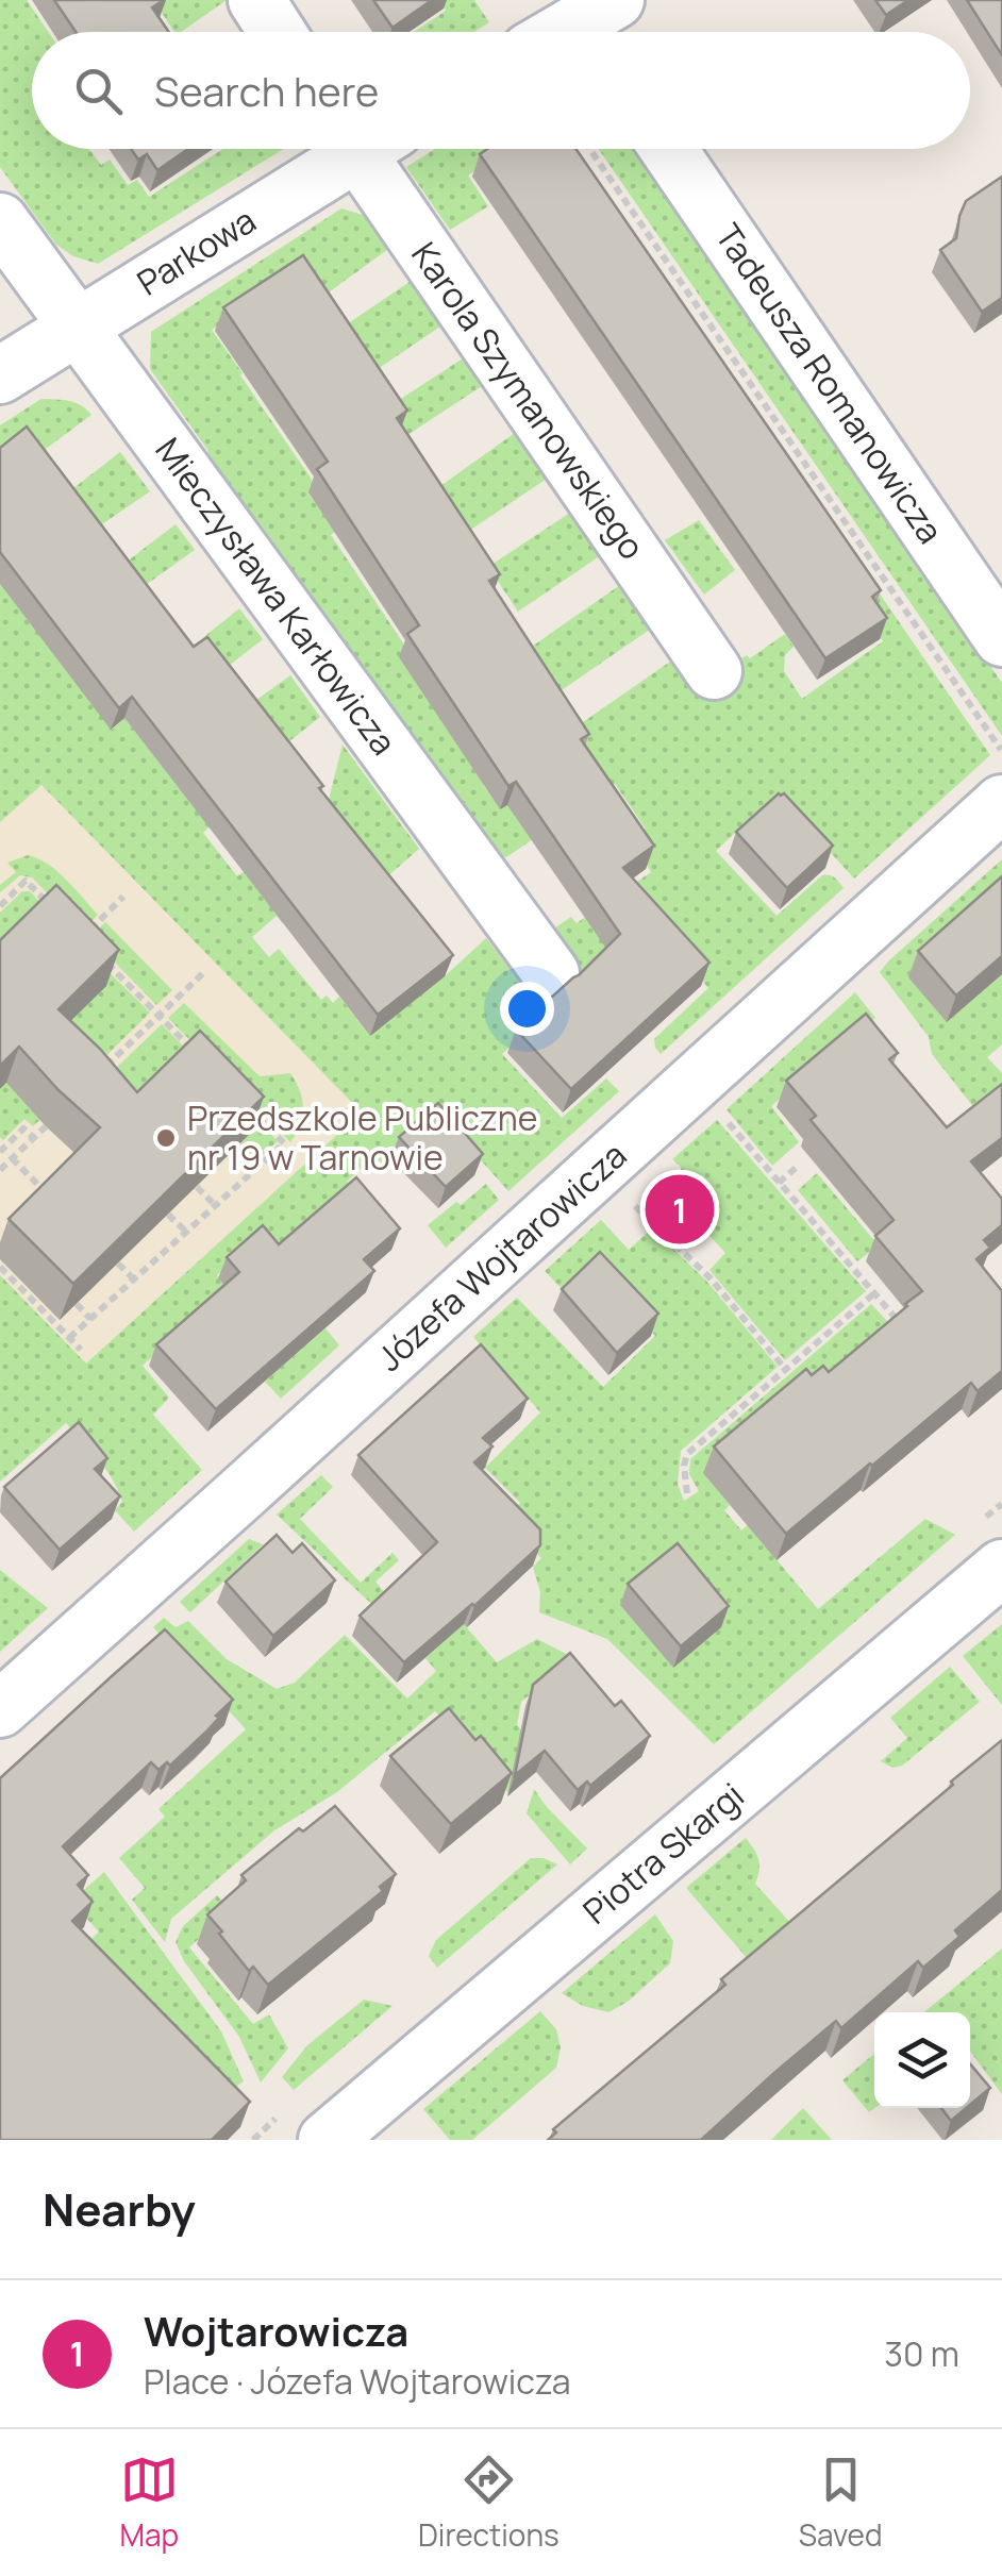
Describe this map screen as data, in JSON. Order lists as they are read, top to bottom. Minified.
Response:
{"streets":{"street":["Parkowa","Tadeusza Romanowicza","Karola Szymanowskiego","Mieczysława Karłowicza","Józefa Wojtarowicza","Piotra Skargi"]},"crossings":[["Parkowa","Mieczysława Karłowicza"]],"places":["Przedszkole Publiczne nr 19 w Tarnowie"],"page":{"search":"Search here","pins":"1","heading":"Nearby","list":[{"mark":"1","name":"Wojtarowicza","note":"Place · Józefa Wojtarowicza","value":"30 m"}],"nav":["Map","Directions","Saved"]}}
